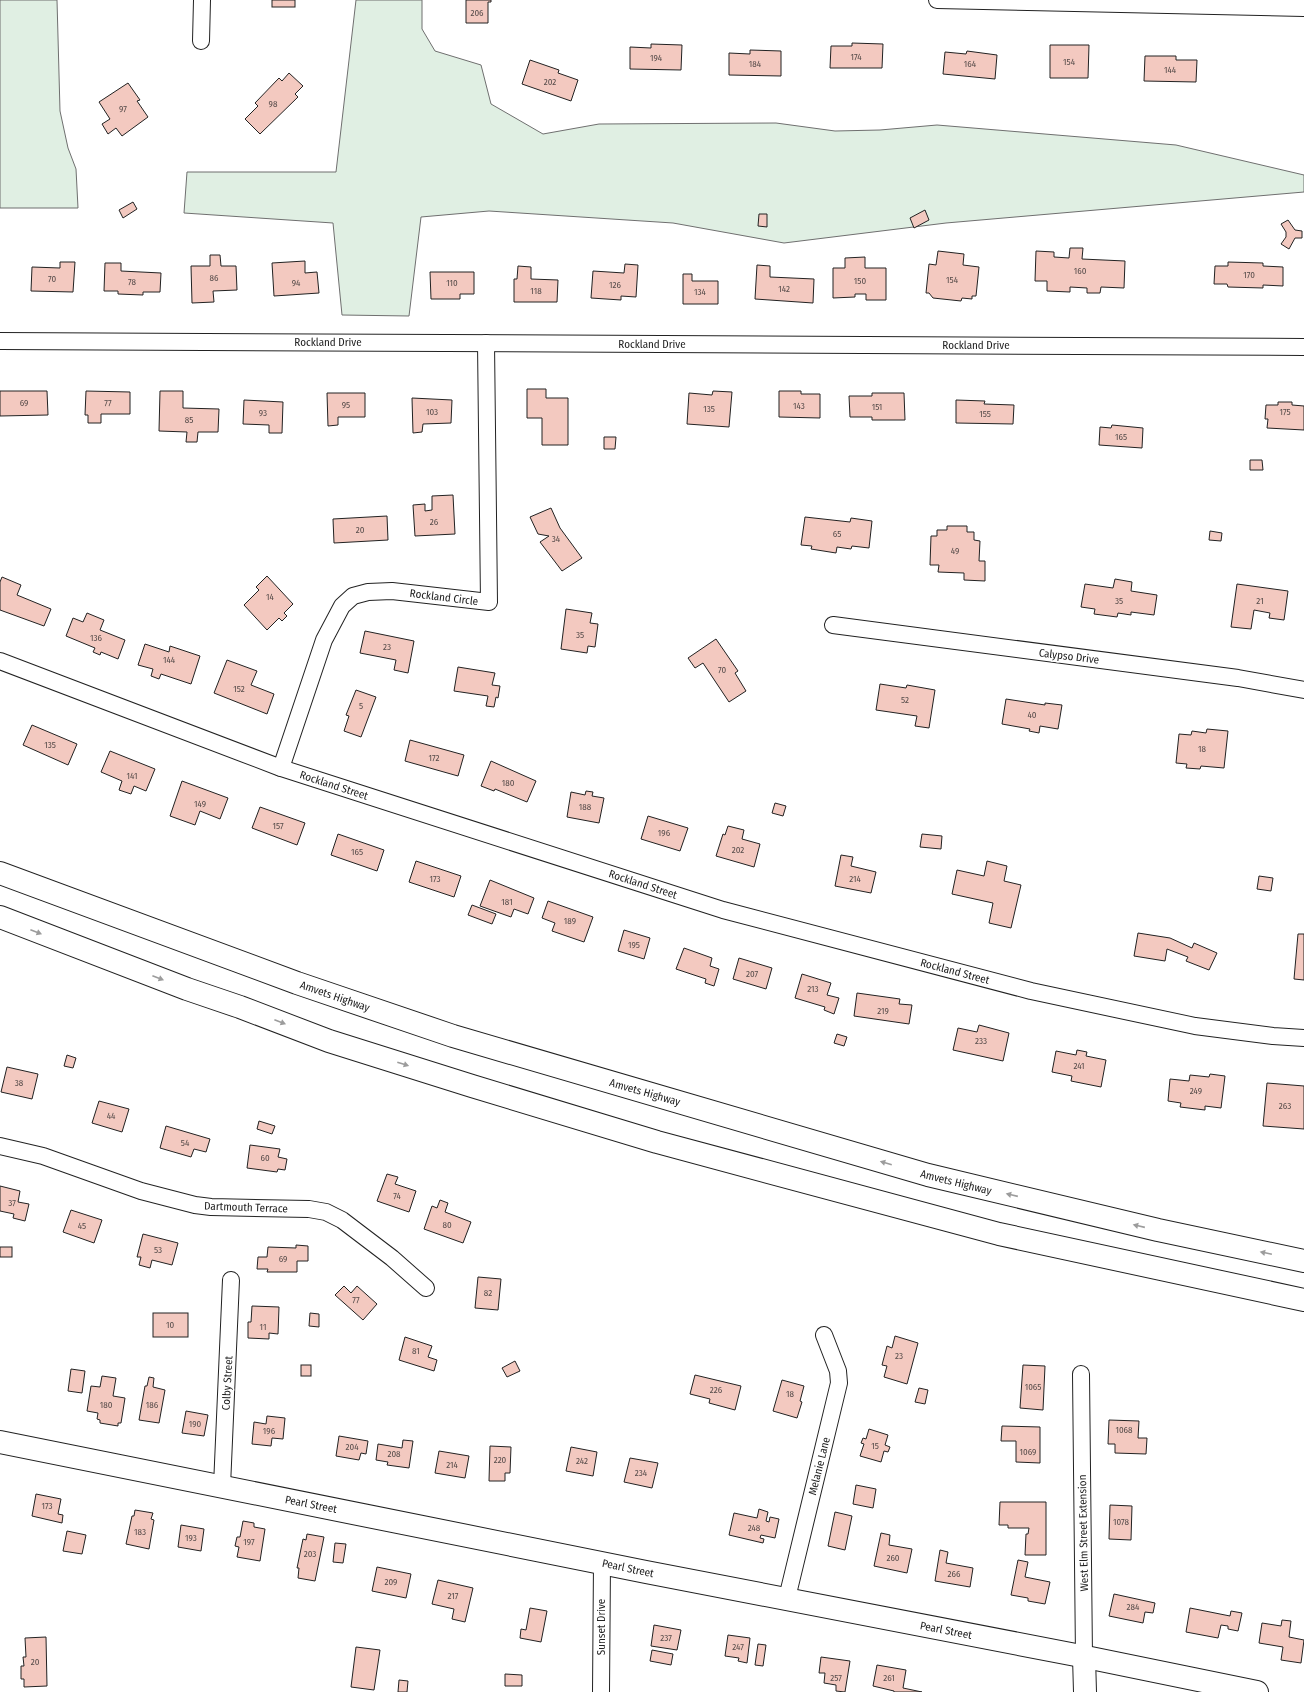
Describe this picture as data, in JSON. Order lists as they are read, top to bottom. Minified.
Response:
{"streets":{"main road":["Amvets Highway","Pearl Street","West Elm Street Extension"],"street":["Rockland Drive","Rockland Circle","Calypso Drive","Rockland Street","Dartmouth Terrace","Colby Street","Melanie Lane","Sunset Drive"]},"crossings":[["Rockland Drive","Rockland Circle"],["Rockland Circle","Rockland Street"],["Colby Street","Pearl Street"],["Melanie Lane","Pearl Street"],["Pearl Street","West Elm Street Extension"],["Pearl Street","Sunset Drive"]],"house_numbers":["206","174","194","154","184","164","144","202","98","97","160","170","86","70","154","150","78","94","110","126","142","118","134","69","77","95","143","151","135","103","175","93","155","85","165","26","20","65","34","49","14","35","21","35","136","23","144","70","152","52","5","40","135","18","172","141","180","149","188","157","196","202","165","173","214","181","189","195","207","213","219","233","241","38","249","263","44","54","60","74","37","80","45","53","69","82","77","10","11","81","23","1065","226","18","180","186","190","1068","196","15","204","1069","208","220","242","214","234","173","1078","248","183","193","197","203","260","266","209","217","284","237","247","20","257","261"]}
